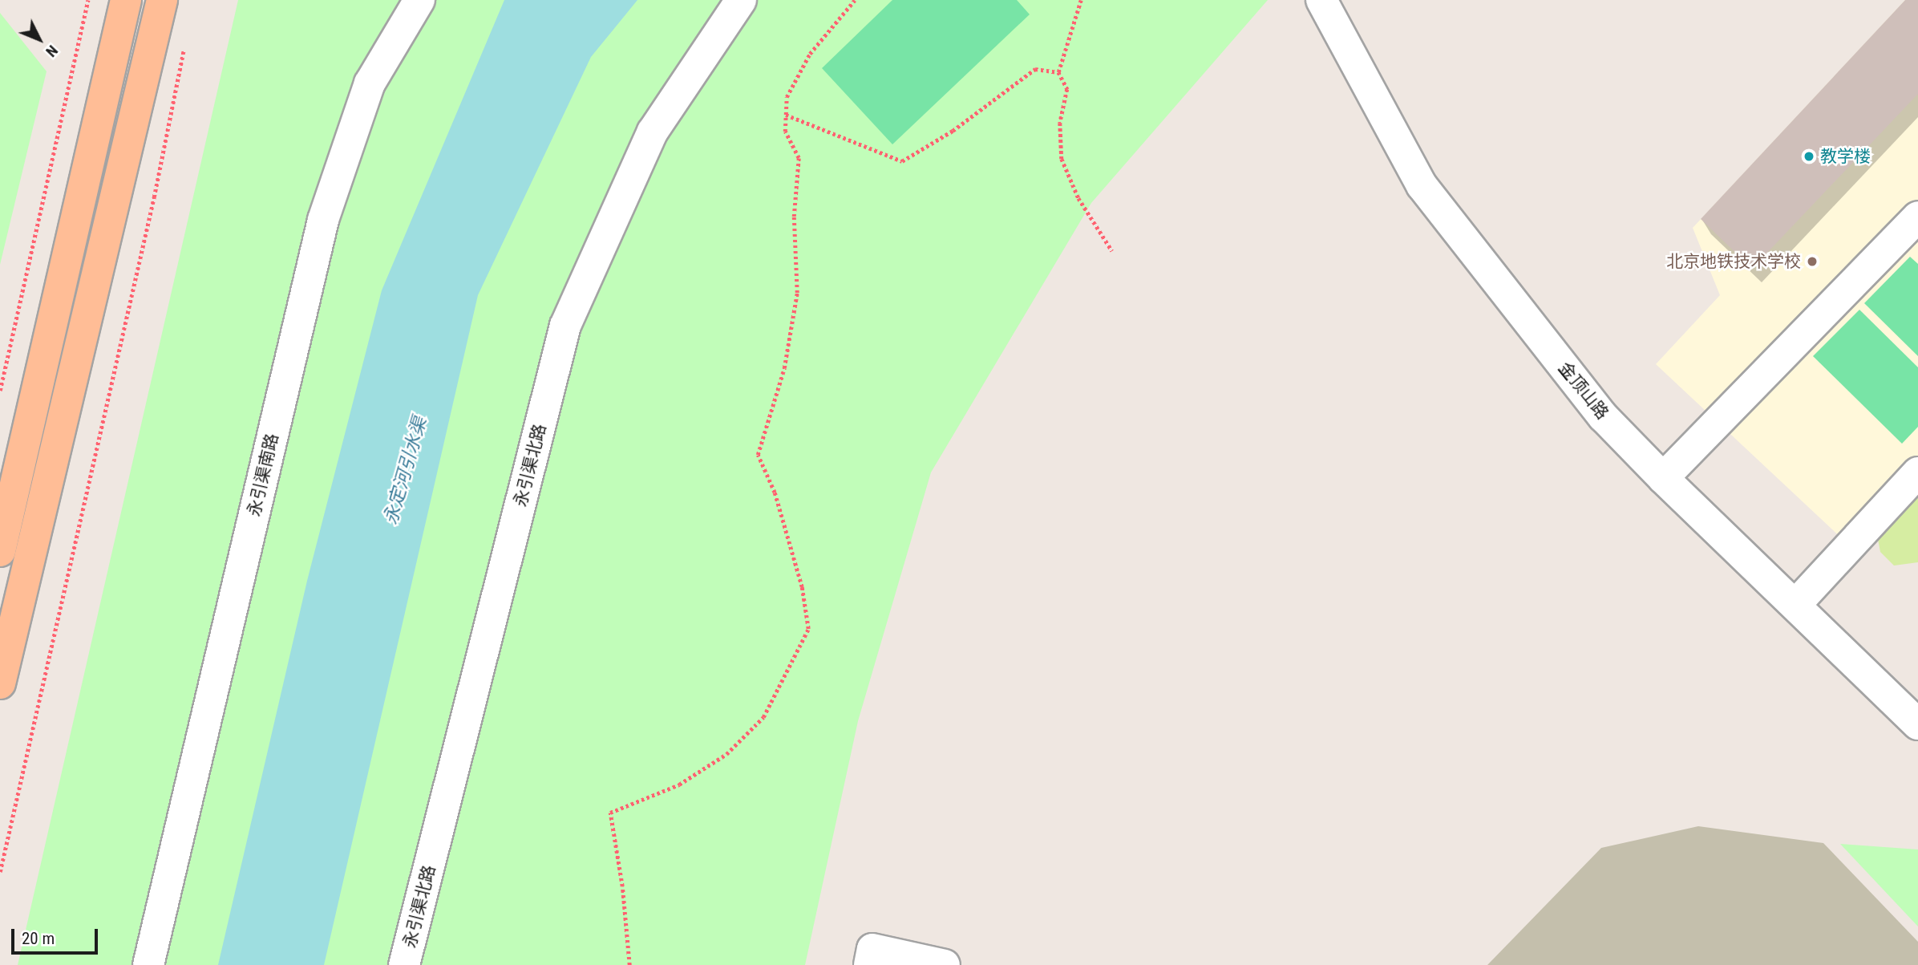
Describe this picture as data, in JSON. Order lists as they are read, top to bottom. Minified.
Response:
{"streets":{"street":["金顶山路","永引渠北路","永引渠南路"]},"water":["永定河引水渠"],"places":["教学楼","北京地铁技术学校"],"scale_bar":"20 m","north":"bottom right"}
